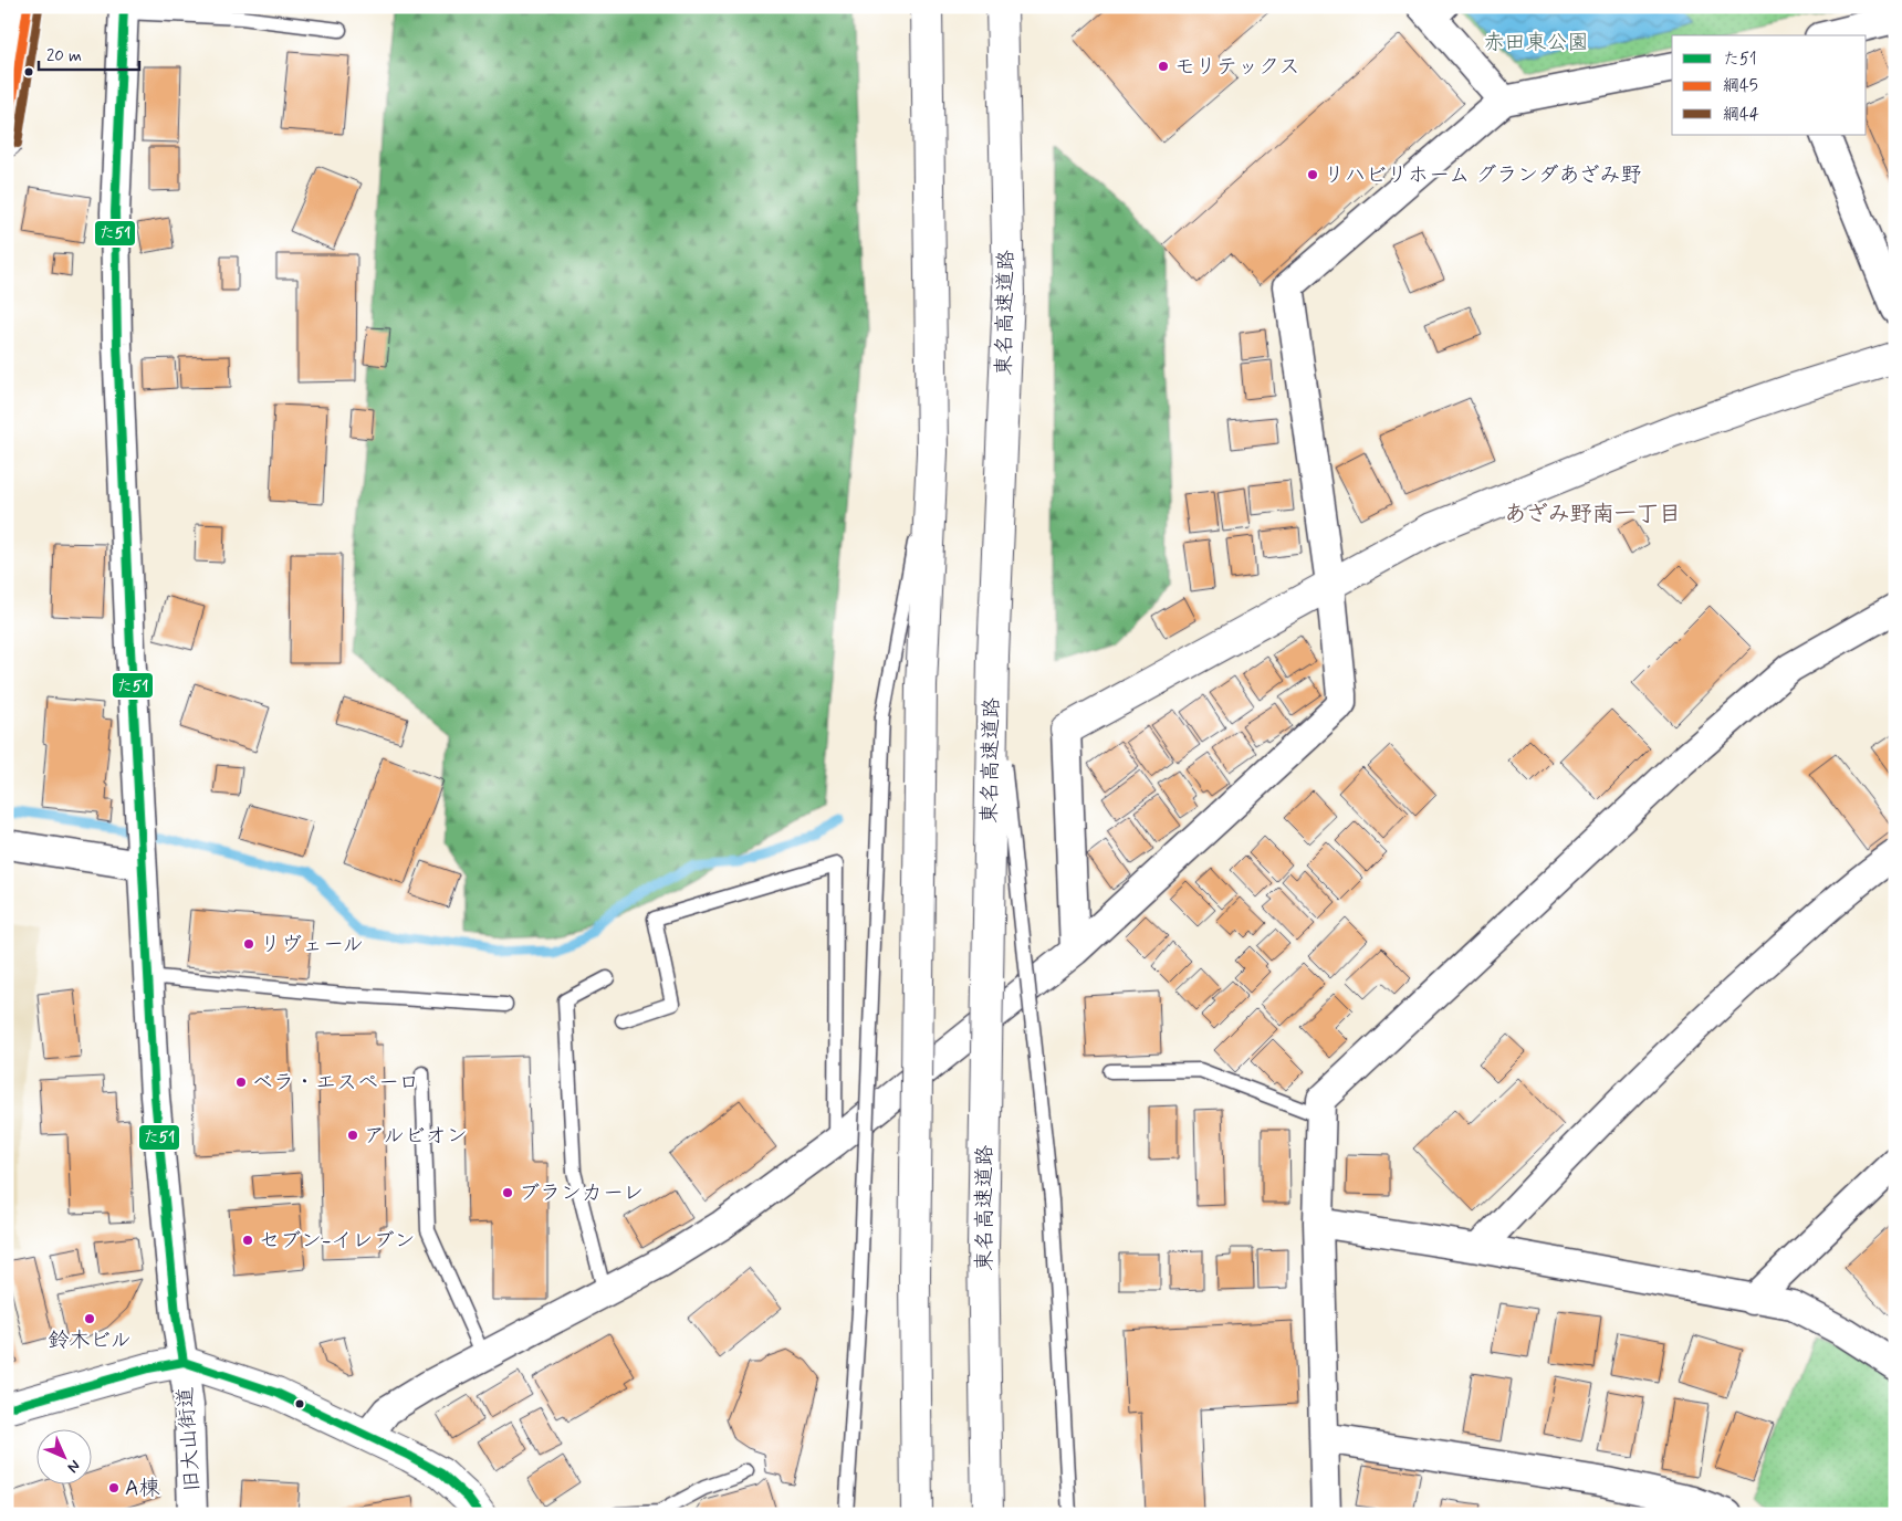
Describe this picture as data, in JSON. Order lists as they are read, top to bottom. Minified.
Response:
{"streets":{"main road":["東名高速道路"],"street":["旧大山街道"]},"districts":["あざみ野南一丁目"],"parks":["赤田東公園"],"places":["モリテックス","リハビリホーム グランダあざみ野","リヴェール","ベラ・エスペーロ","アルビオン","ブランカーレ","セブン-イレブン","鈴木ビル","A棟"],"lines":["transit line た51","transit line 綱45","transit line 綱44"],"legend":["た51","綱45","綱44"],"scale_bar":"20 m","north":"bottom right"}
